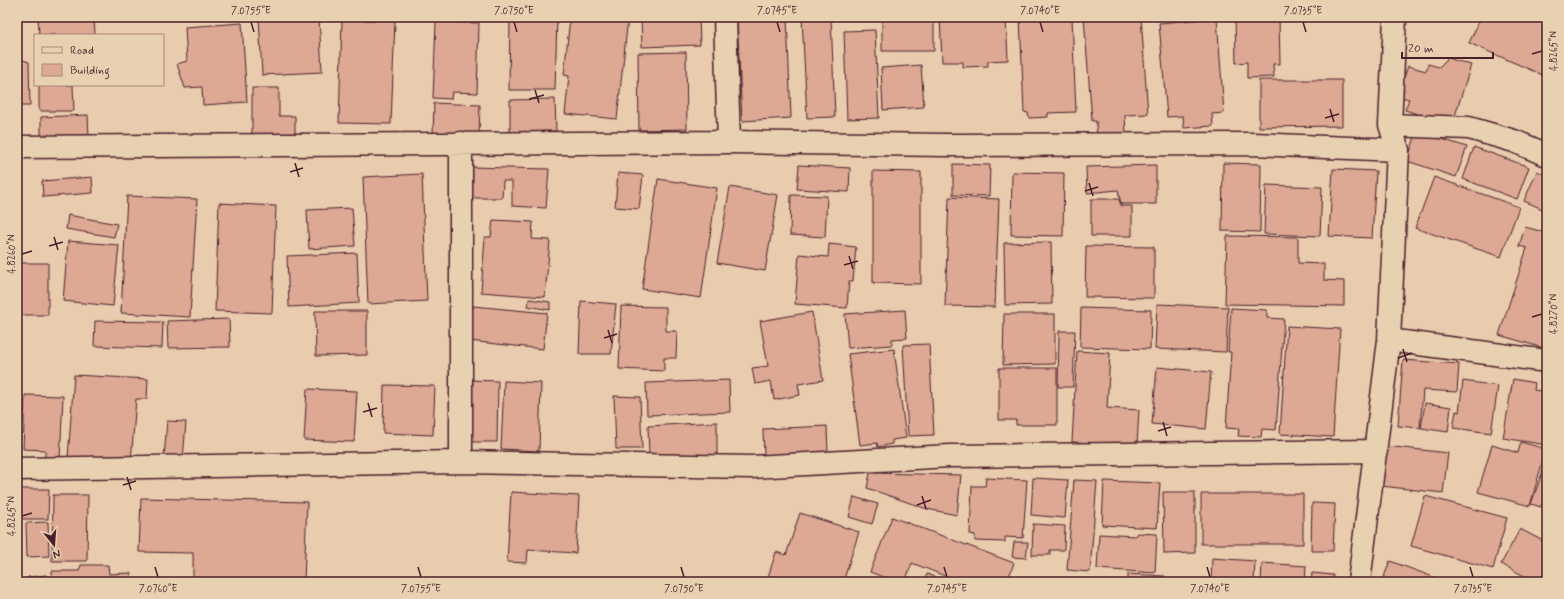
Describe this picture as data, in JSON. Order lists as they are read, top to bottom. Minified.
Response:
{"legend":["Road","Building"],"scale_bar":"20 m","north":"bottom","coordinates":["7.0755°E","7.0750°E","7.0745°E","7.0740°E","7.0735°E","4.8265°N","4.8260°N","4.8270°N","7.0760°E"]}
